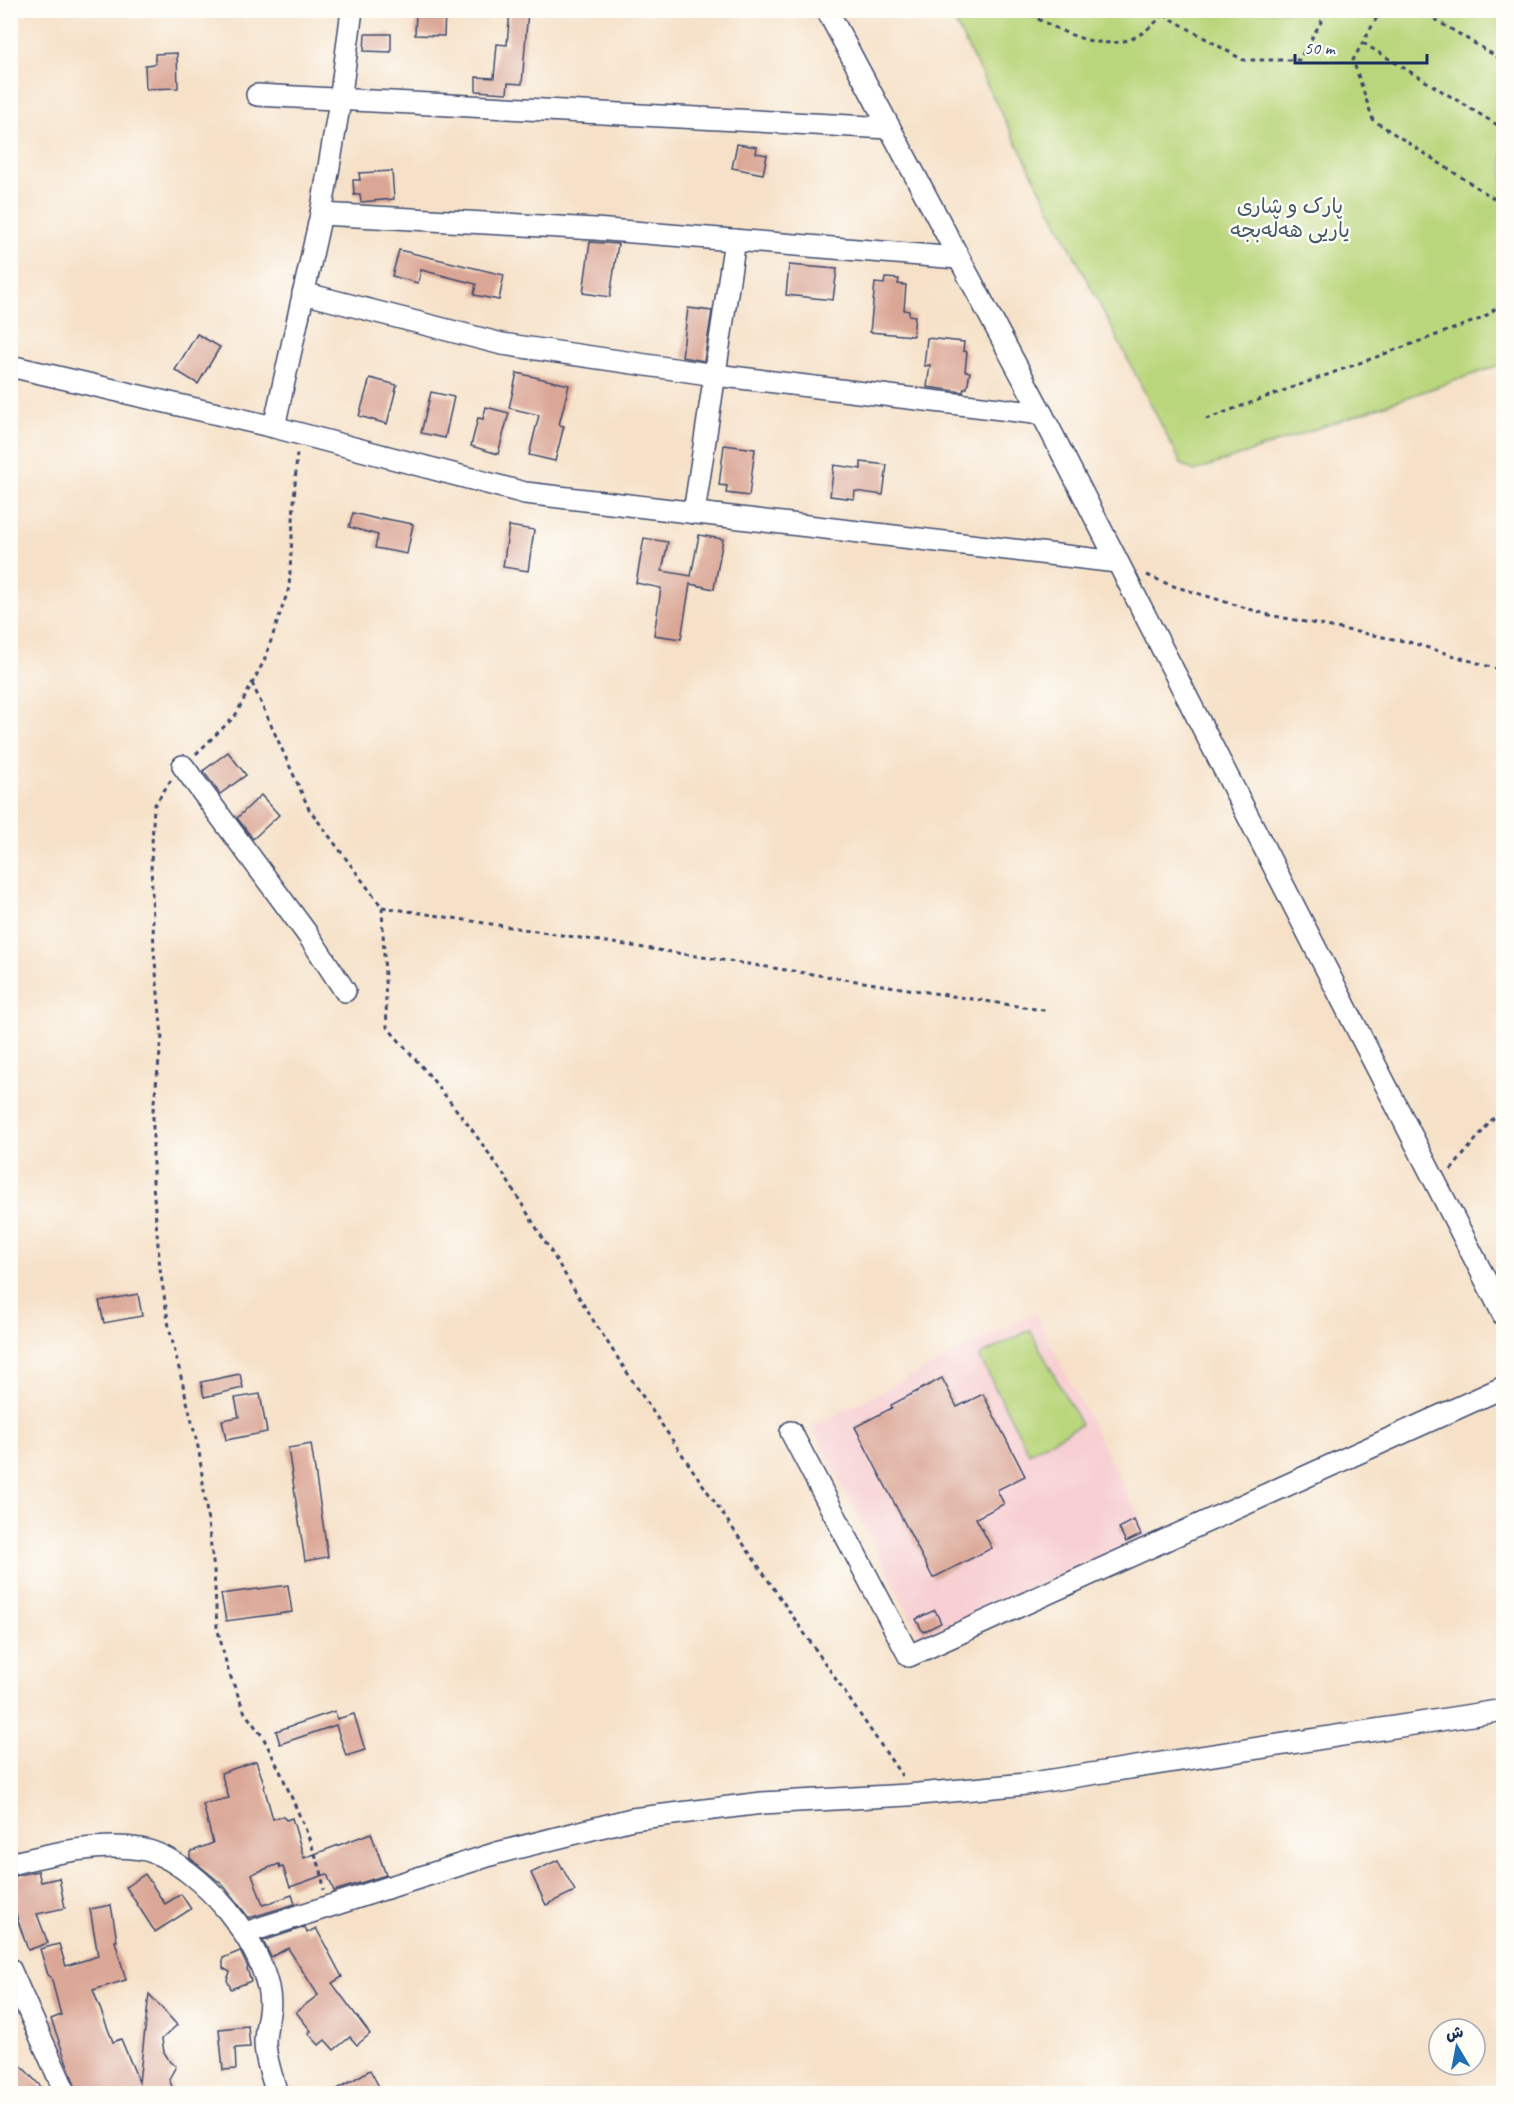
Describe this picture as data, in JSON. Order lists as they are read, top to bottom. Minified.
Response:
{"parks":["پارک و شاری یاریی ھەڵەبجە"],"scale_bar":"50 m","north":"top"}
